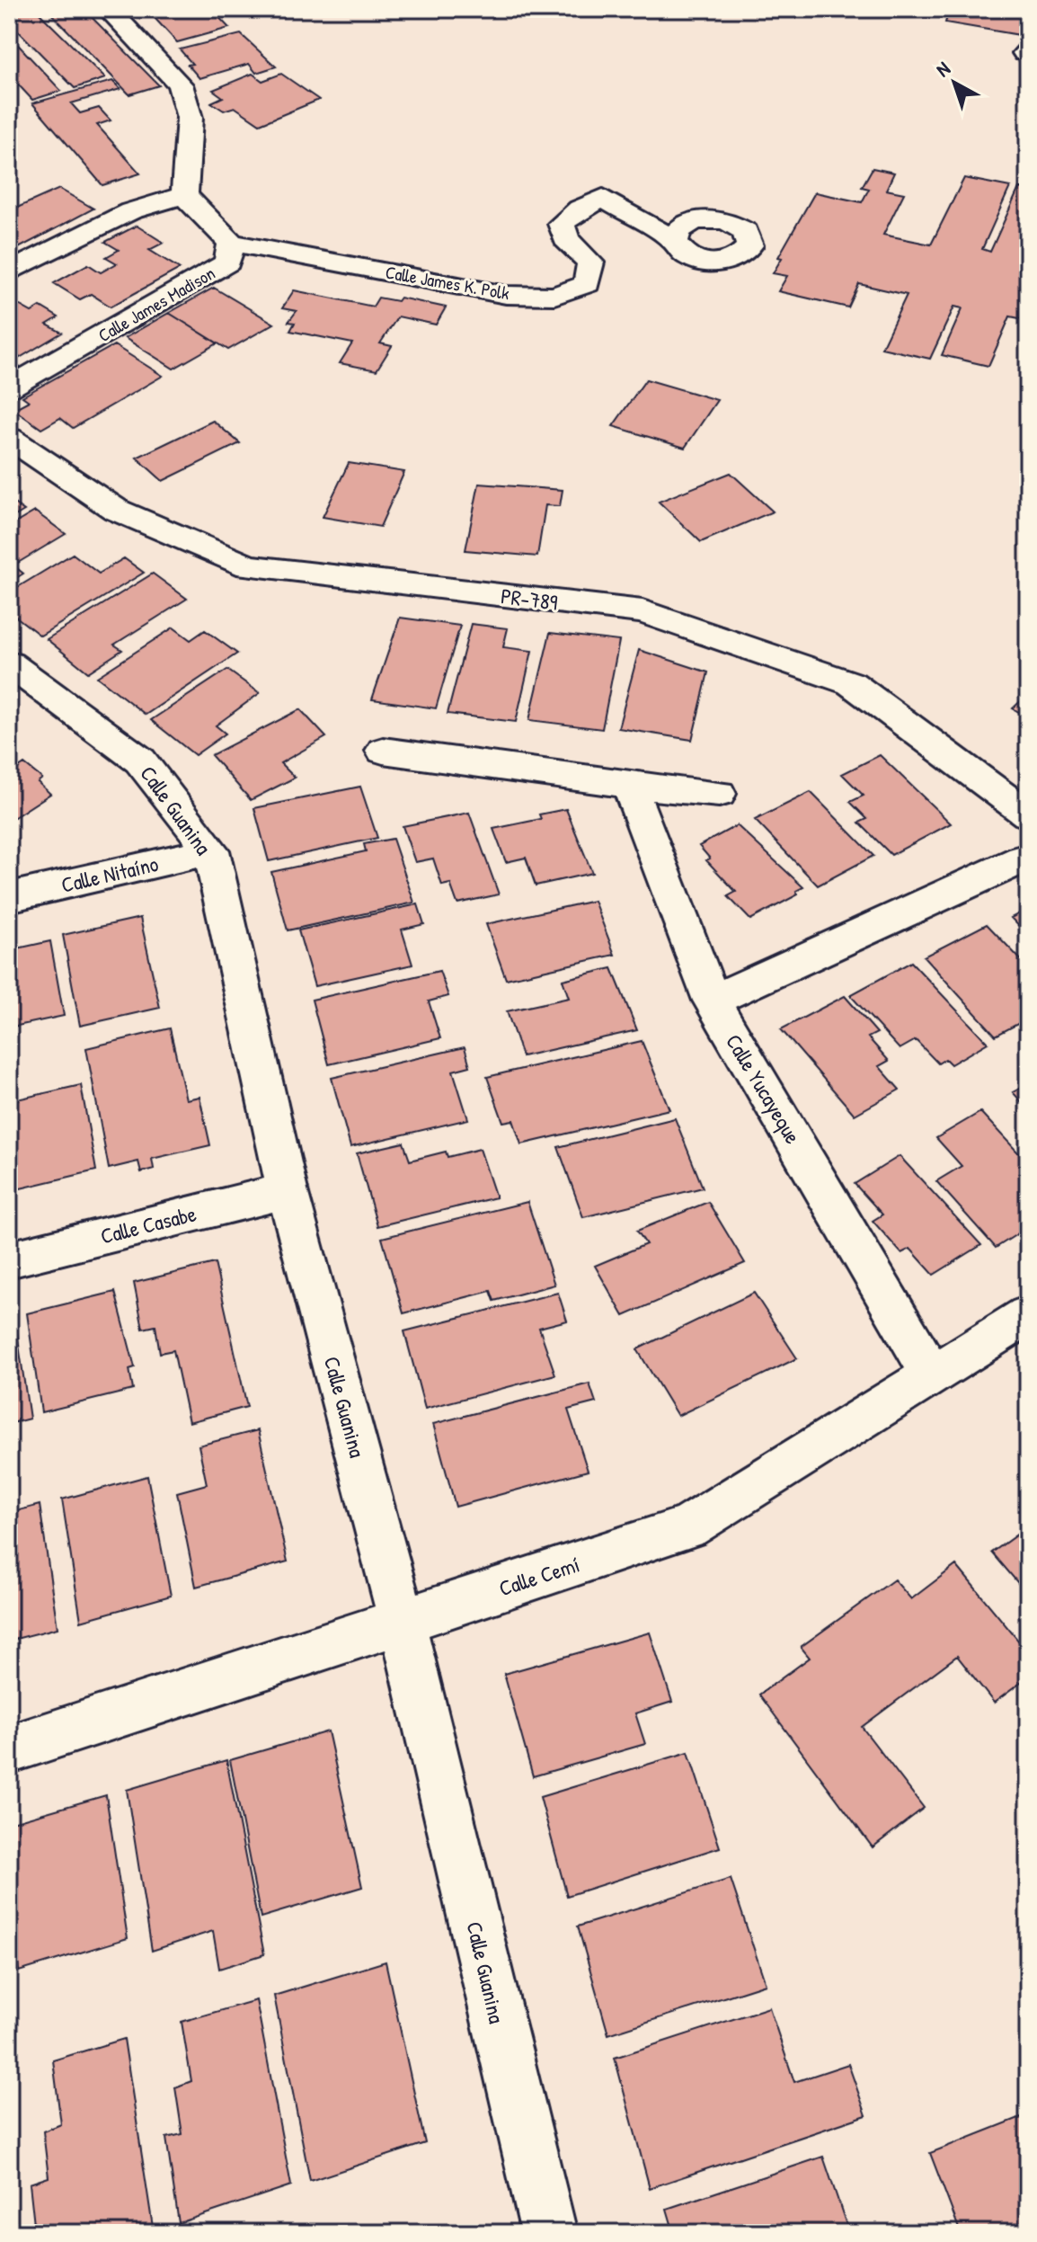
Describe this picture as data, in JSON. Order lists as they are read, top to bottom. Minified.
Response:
{"streets":{"street":["Calle James K. Polk","Calle James Madison","PR-789","Calle Guanina","Calle Nitaíno","Calle Yucayeque","Calle Casabe","Calle Cemí"]},"crossings":[["Calle James K. Polk","Calle James Madison"],["Calle Guanina","Calle Nitaíno"],["Calle Guanina","Calle Casabe"],["Calle Guanina","Calle Cemí"],["Calle Yucayeque","Calle Cemí"]],"north":"top left"}
